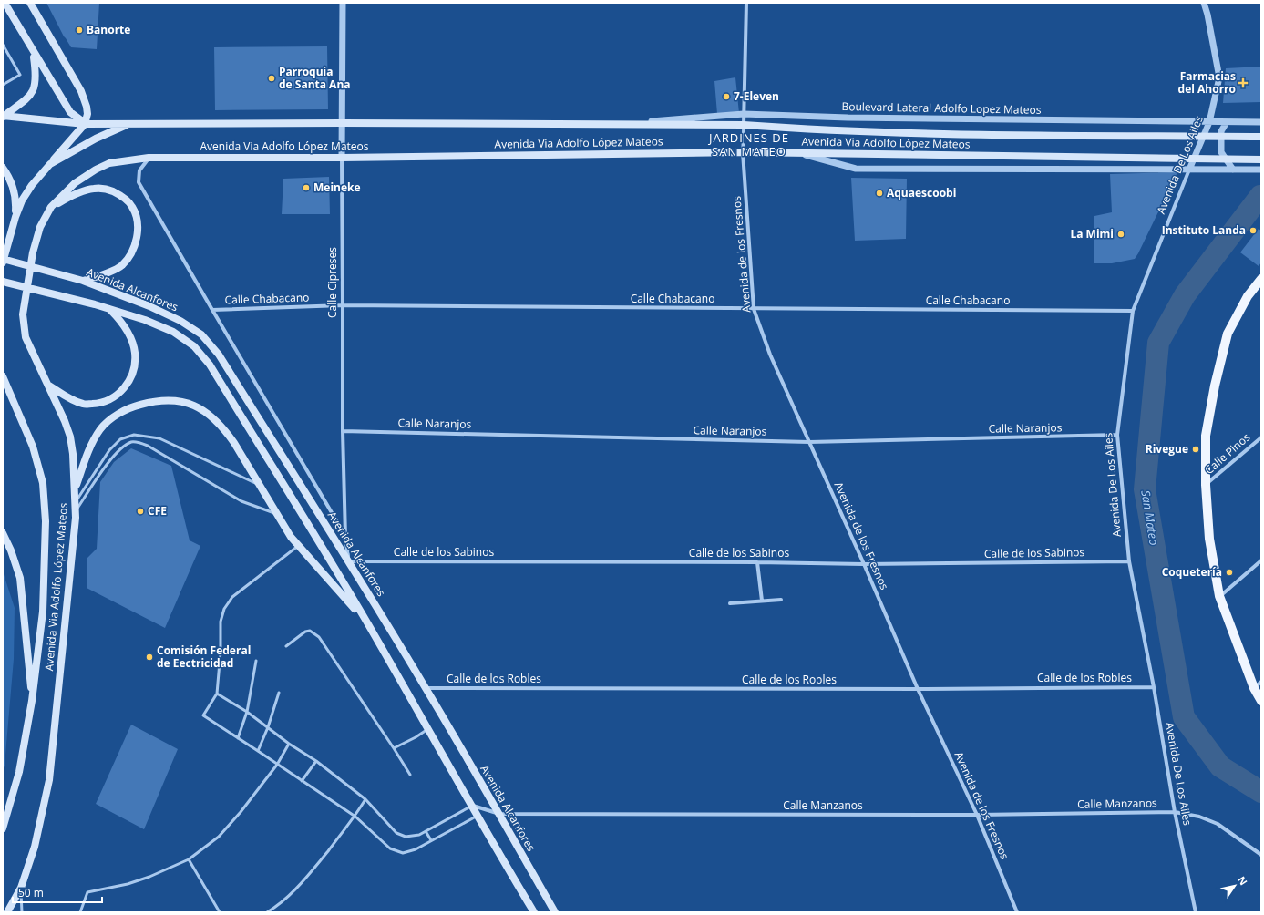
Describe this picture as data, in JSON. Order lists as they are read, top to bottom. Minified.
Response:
{"streets":{"main road":["Avenida Via Adolfo López Mateos","Avenida Alcanfores"],"street":["Boulevard Lateral Adolfo Lopez Mateos","Avenida De Los Ailes","Avenida de los Fresnos","Calle Cipreses","Calle Chabacano","Calle Naranjos","Calle Pinos","Calle de los Sabinos","Calle de los Robles","Calle Manzanos"]},"crossings":[["Boulevard Lateral Adolfo Lopez Mateos","Avenida Via Adolfo López Mateos"],["Boulevard Lateral Adolfo Lopez Mateos","Avenida De Los Ailes"],["Avenida Via Adolfo López Mateos","Avenida de los Fresnos"],["Avenida Via Adolfo López Mateos","Calle Cipreses"],["Avenida Via Adolfo López Mateos","Avenida Alcanfores"],["Avenida De Los Ailes","Calle Chabacano"],["Avenida De Los Ailes","Calle Naranjos"],["Avenida De Los Ailes","Calle de los Sabinos"],["Avenida De Los Ailes","Calle de los Robles"],["Avenida De Los Ailes","Calle Manzanos"],["Avenida de los Fresnos","Calle Chabacano"],["Avenida de los Fresnos","Calle Naranjos"],["Avenida de los Fresnos","Calle de los Sabinos"],["Avenida de los Fresnos","Calle de los Robles"],["Avenida de los Fresnos","Calle Manzanos"],["Calle Cipreses","Avenida Alcanfores"],["Calle Cipreses","Calle Chabacano"],["Calle Cipreses","Calle Naranjos"],["Calle Cipreses","Calle de los Sabinos"],["Avenida Alcanfores","Calle Chabacano"],["Avenida Alcanfores","Calle de los Sabinos"],["Avenida Alcanfores","Calle de los Robles"],["Avenida Alcanfores","Calle Manzanos"]],"districts":["JARDINES DE SAN MATEO"],"water":["San Mateo"],"places":{"other":["Banorte","Parroquia de Santa Ana","7-Eleven","Meineke","Aquaescoobi","Instituto Landa","La Mimi","Rivegue","CFE","Coquetería","Comisión Federal de Eectricidad"],"health":["Farmacias del Ahorro"]},"scale_bar":"50 m","north":"top right"}
